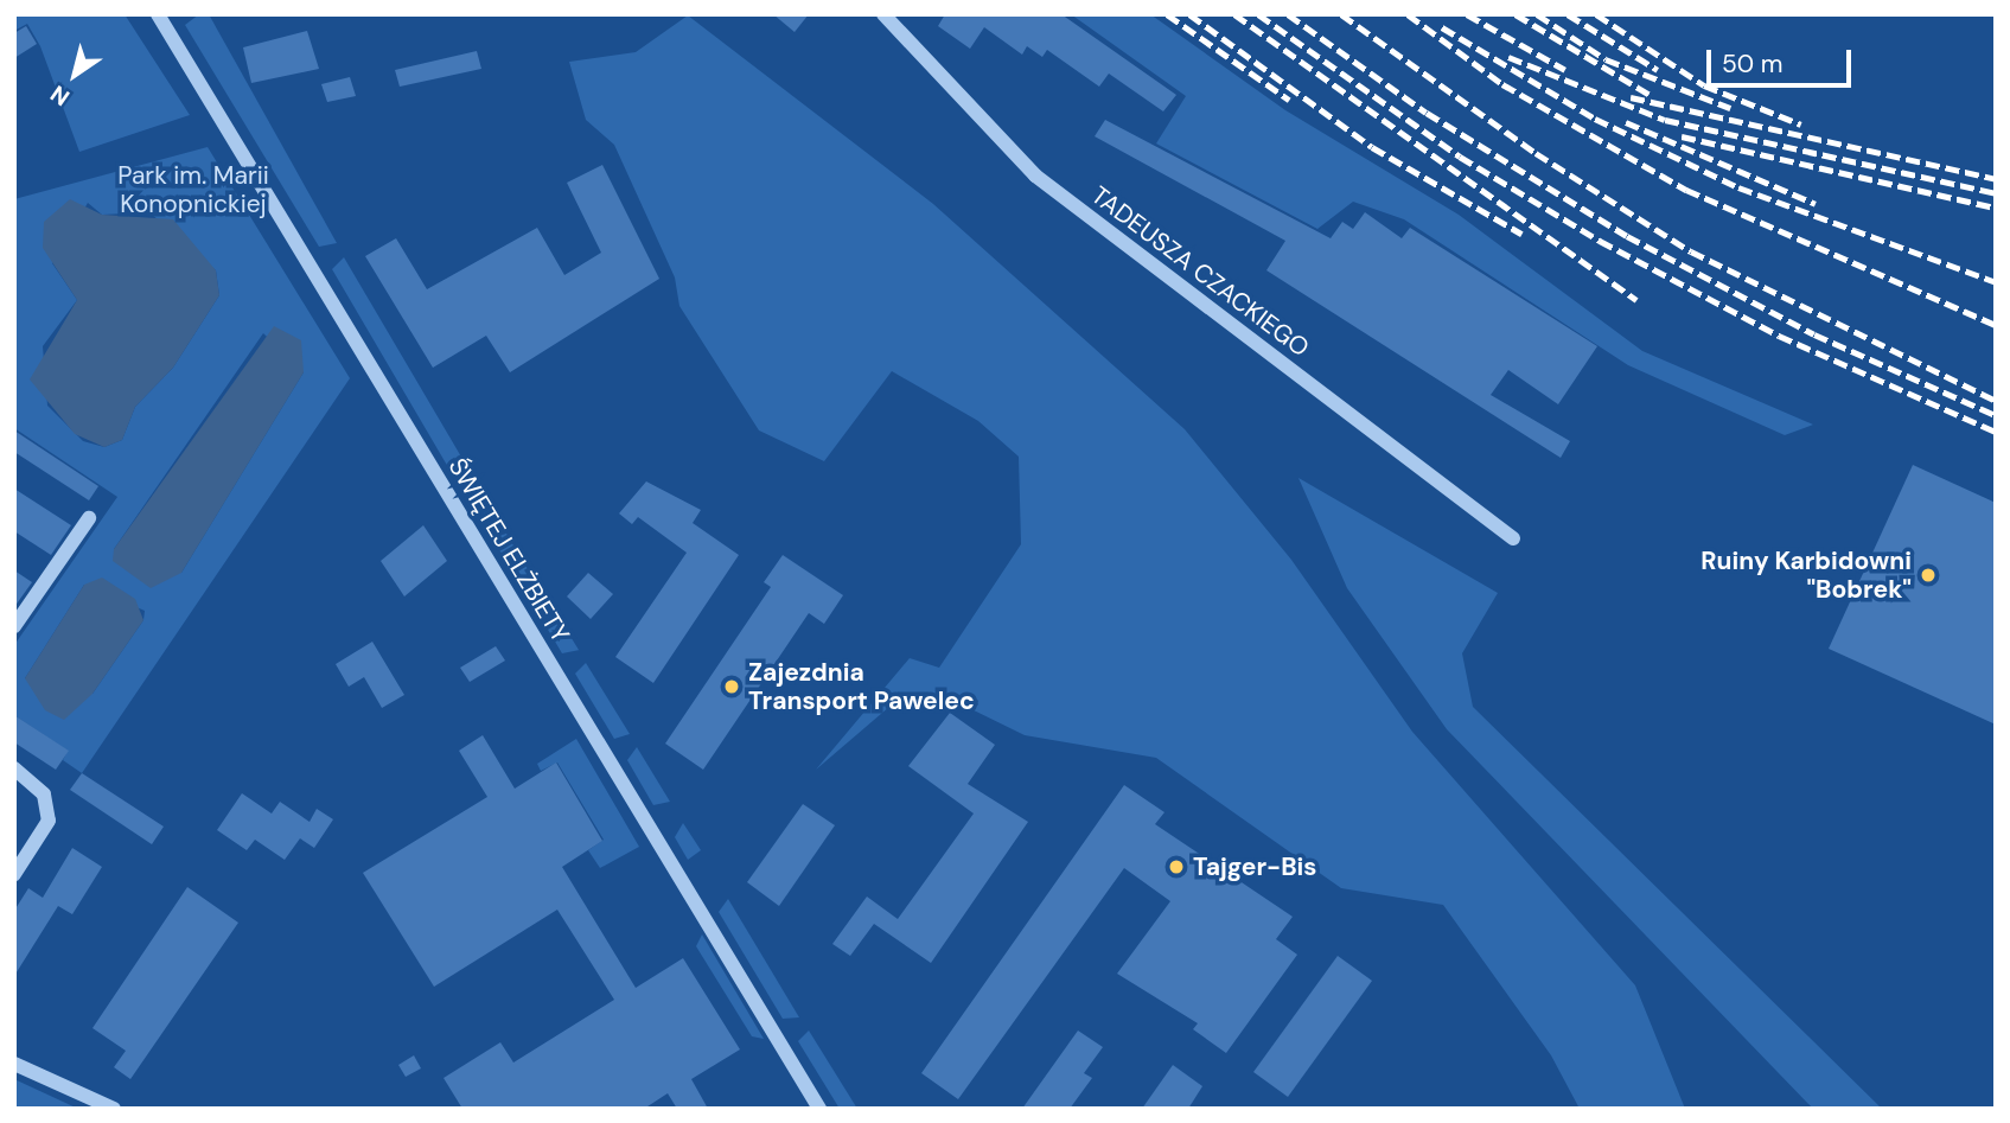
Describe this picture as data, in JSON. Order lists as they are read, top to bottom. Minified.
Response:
{"streets":{"street":["TADEUSZA CZACKIEGO","ŚWIĘTEJ ELŻBIETY"]},"parks":["Park im. Marii Konopnickiej"],"places":["Ruiny Karbidowni \"Bobrek\"","Zajezdnia Transport Pawelec","Tajger-Bis"],"scale_bar":"50 m","north":"bottom left"}
